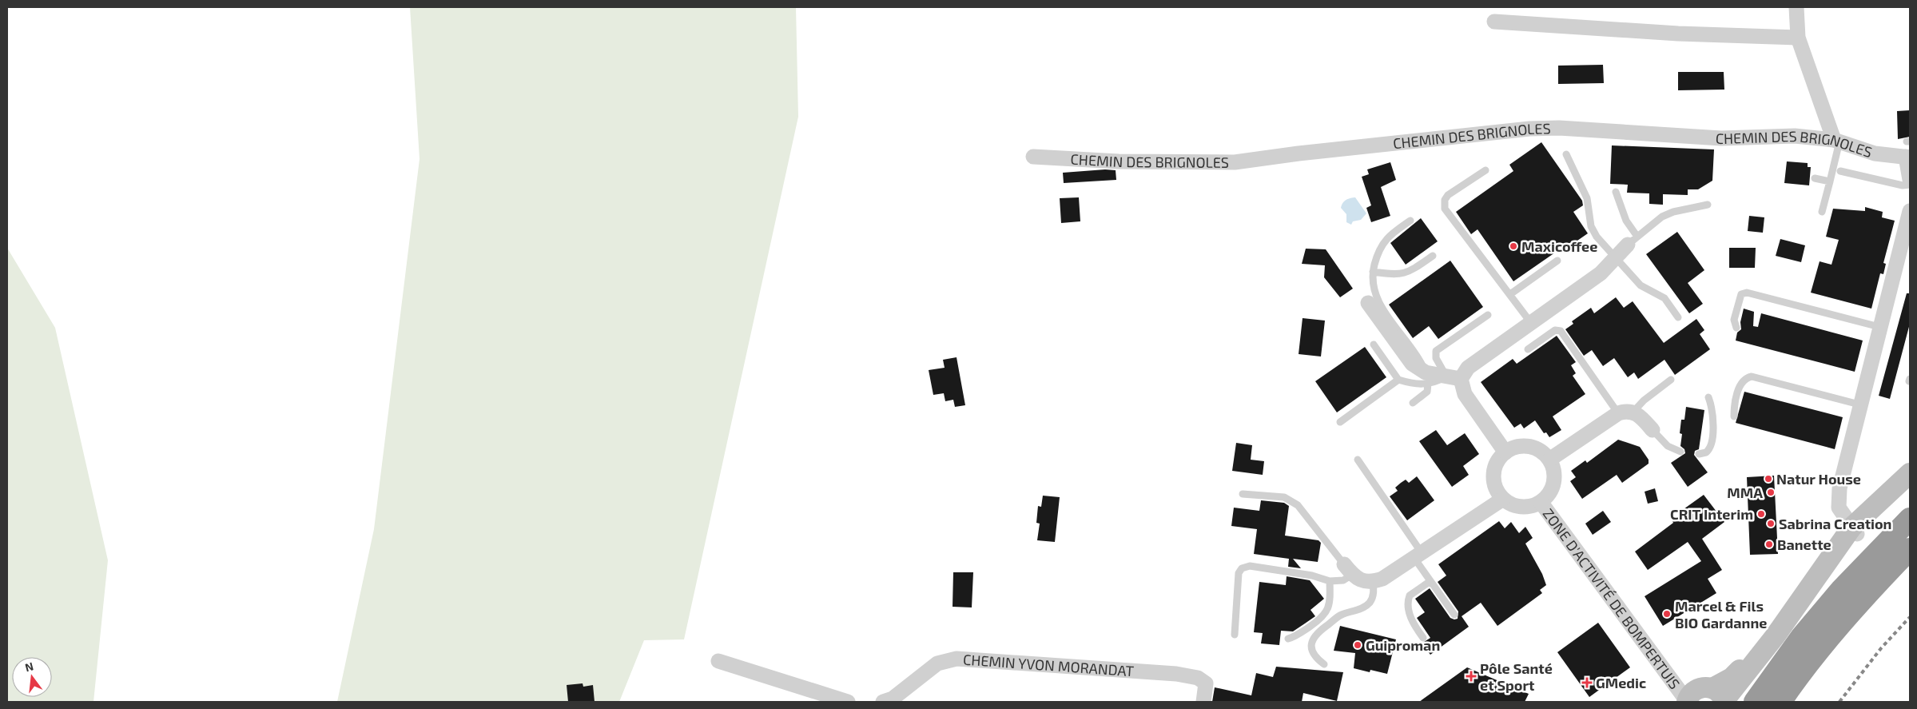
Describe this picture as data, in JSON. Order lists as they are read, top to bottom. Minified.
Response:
{"streets":{"street":["CHEMIN DES BRIGNOLES","ZONE D'ACTIVITÉ DE BOMPERTUIS","CHEMIN YVON MORANDAT"]},"places":{"other":["Maxicoffee","Natur House","MMA","CRIT Interim","Sabrina Creation","Banette","Marcel & Fils BIO Gardanne","Guiproman"],"health":["Pôle Santé et Sport","GMedic"]},"north":"top"}
